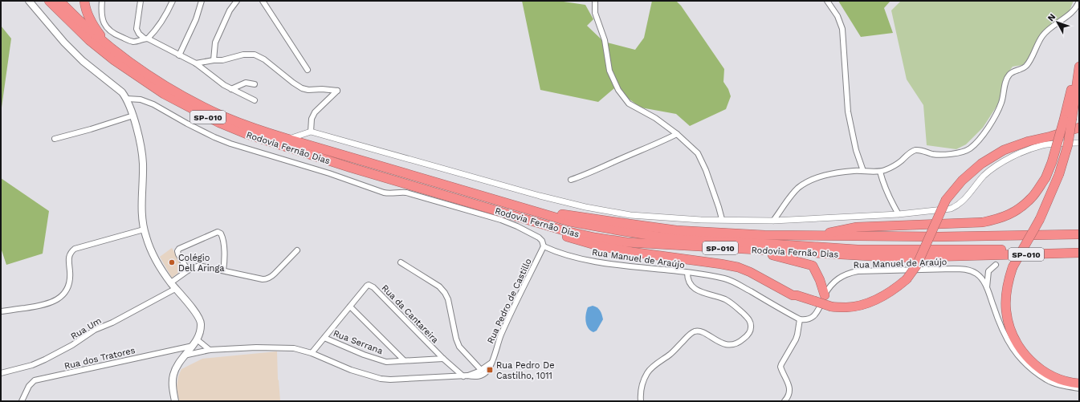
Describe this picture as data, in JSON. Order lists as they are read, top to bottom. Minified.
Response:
{"streets":{"highway":["SP-010","Rodovia Fernão Dias"],"street":["Rua Manuel de Araújo","Rua Pedro de Castillo","Rua da Cantareira","Rua Um","Rua Serrana","Rua dos Tratores"]},"crossings":[["Rua Manuel de Araújo","Rua Pedro de Castillo"],["Rua da Cantareira","Rua Serrana"]],"places":{"other":["Colégio Dell Aringa"],"transit":["Rua Pedro De Castilho, 1011"]},"north":"top left"}
